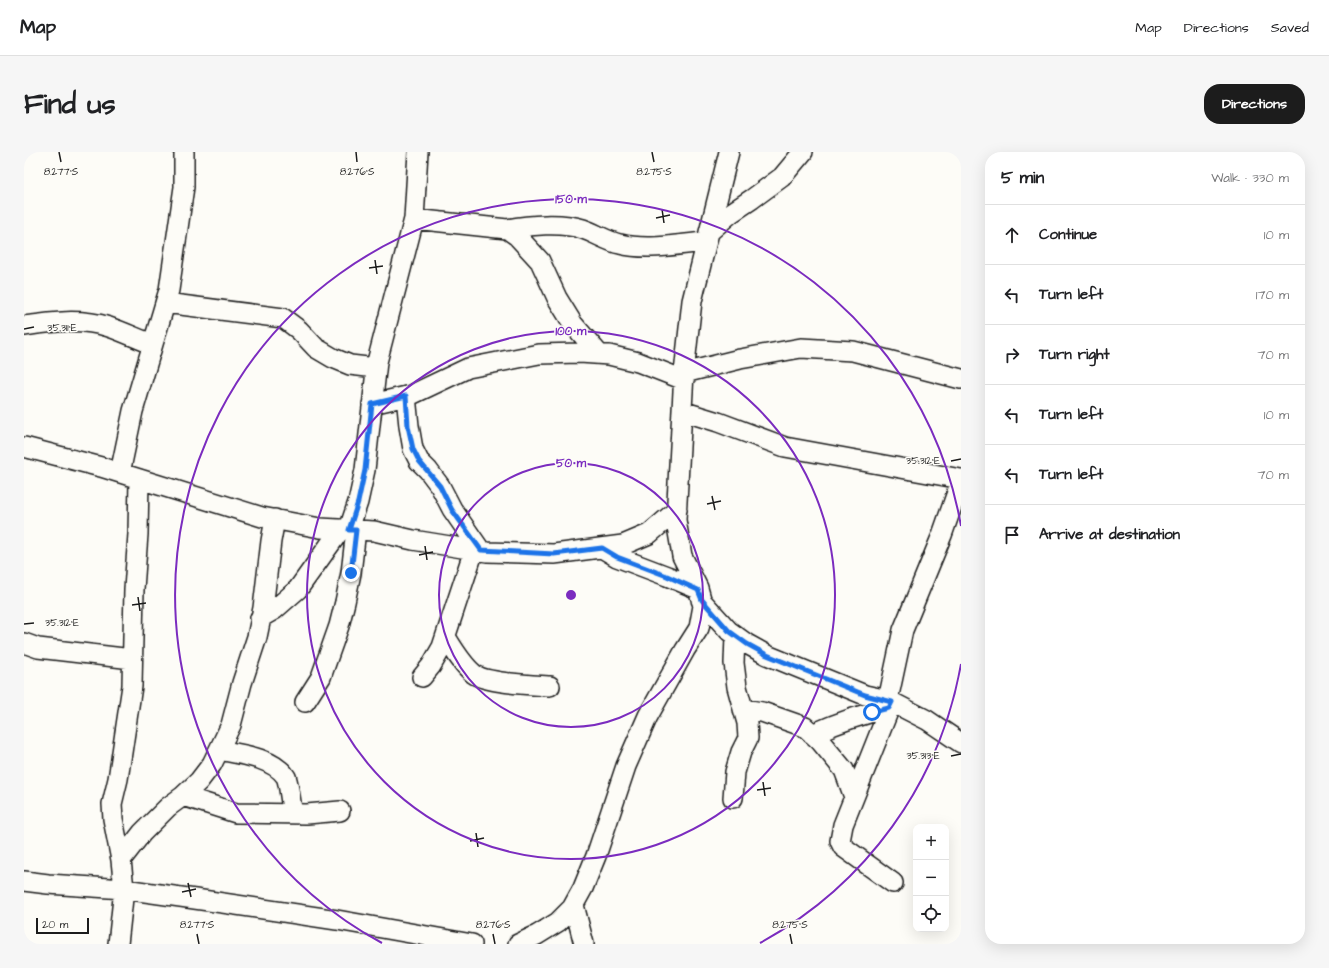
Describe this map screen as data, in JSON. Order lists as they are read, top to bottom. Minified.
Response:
{"scale_bar":"20 m","page":{"header":"Map","nav":["Map","Directions","Saved"],"buttons":"Directions","title":"Find us","heading":["5 min","Walk · 330 m"],"list":[["Continue","10 m"],["Turn left","170 m"],["Turn right","70 m"],["Turn left","10 m"],["Turn left","70 m"],"Arrive at destination"],"map_buttons":["+","−"],"scale":"20 m"},"coordinates":["8.277°S","8.276°S","8.275°S","35.311°E","35.312°E","35.313°E"],"rings":["150 m","100 m","50 m"]}
